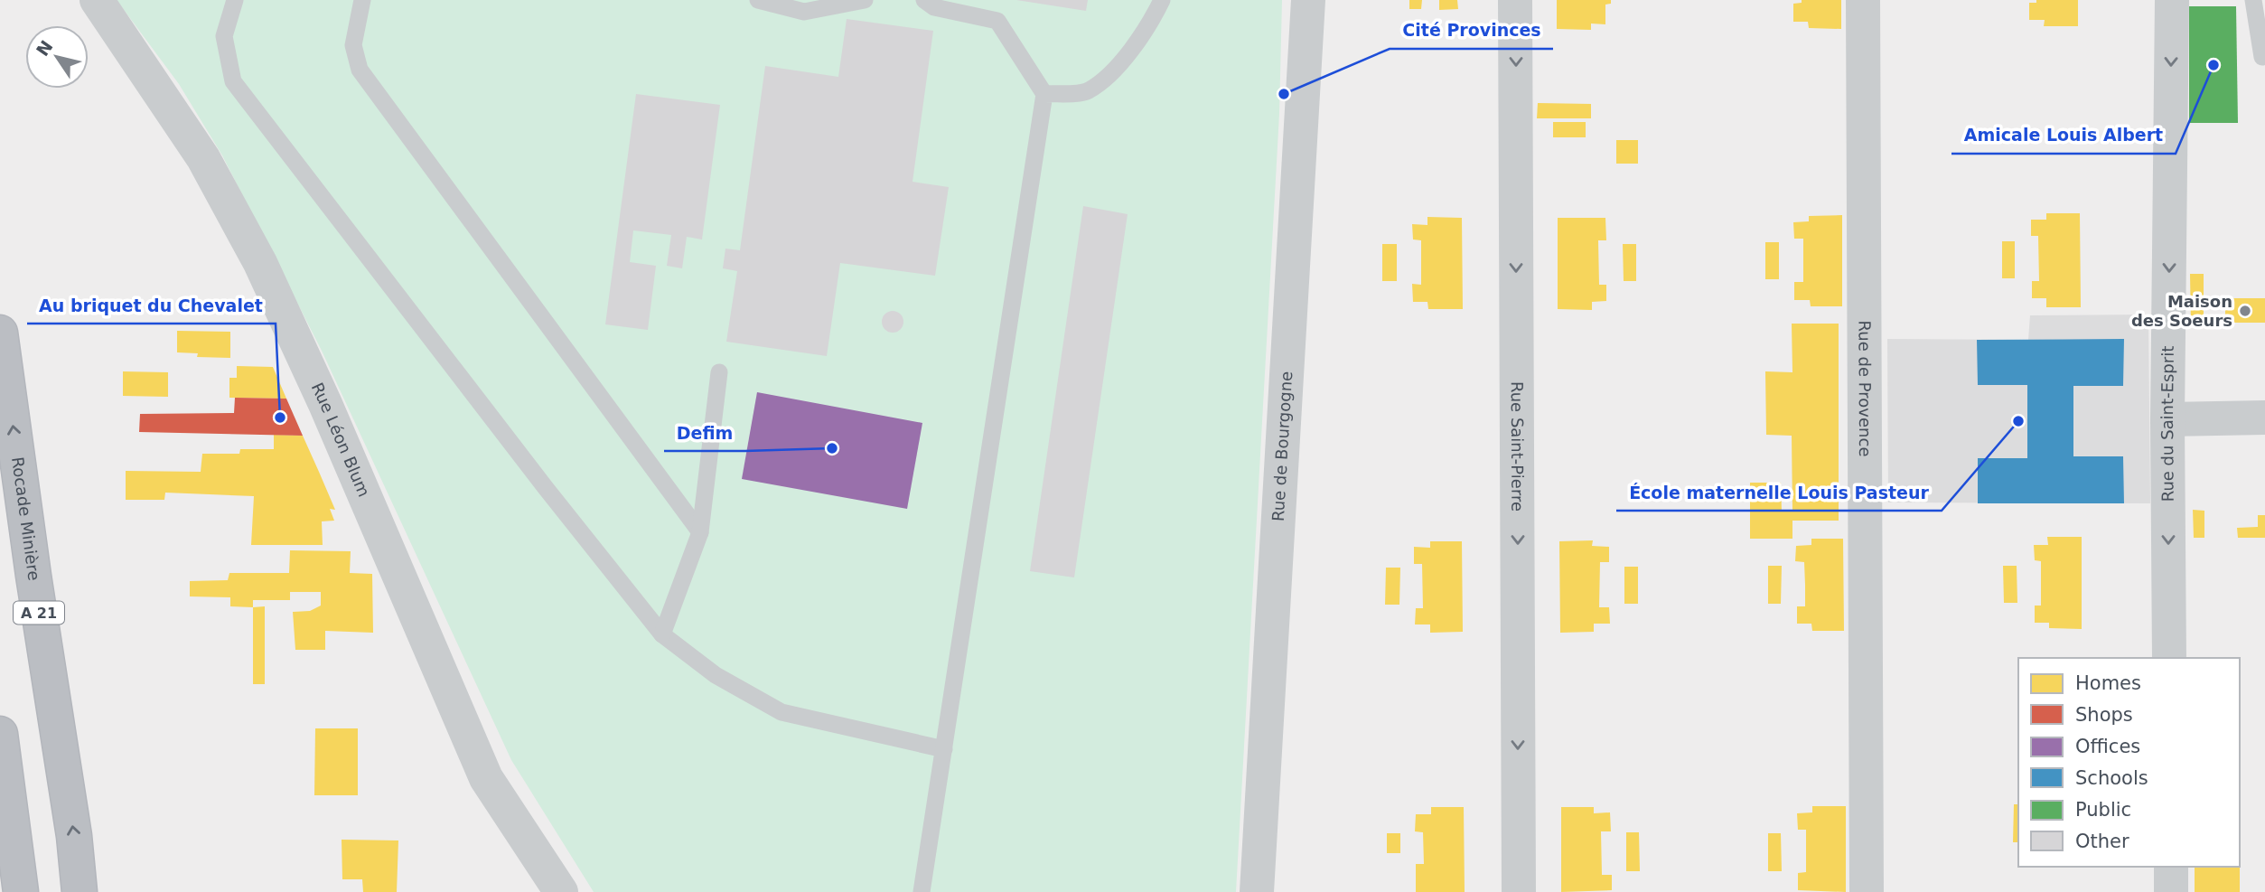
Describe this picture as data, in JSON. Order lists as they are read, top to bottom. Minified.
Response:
{"streets":{"highway":["Rocade Minière","A 21"],"street":["Rue de Provence","Rue du Saint-Esprit","Rue Léon Blum","Rue de Bourgogne","Rue Saint-Pierre"]},"one_way":["Rue du Saint-Esprit","Rue Saint-Pierre","Rocade Minière"],"places":["Amicale Louis Albert","Cité Provinces","Maison des Soeurs","Au briquet du Chevalet","École maternelle Louis Pasteur","Defim"],"legend":["Homes","Shops","Offices","Schools","Public","Other"],"north":"top left"}
